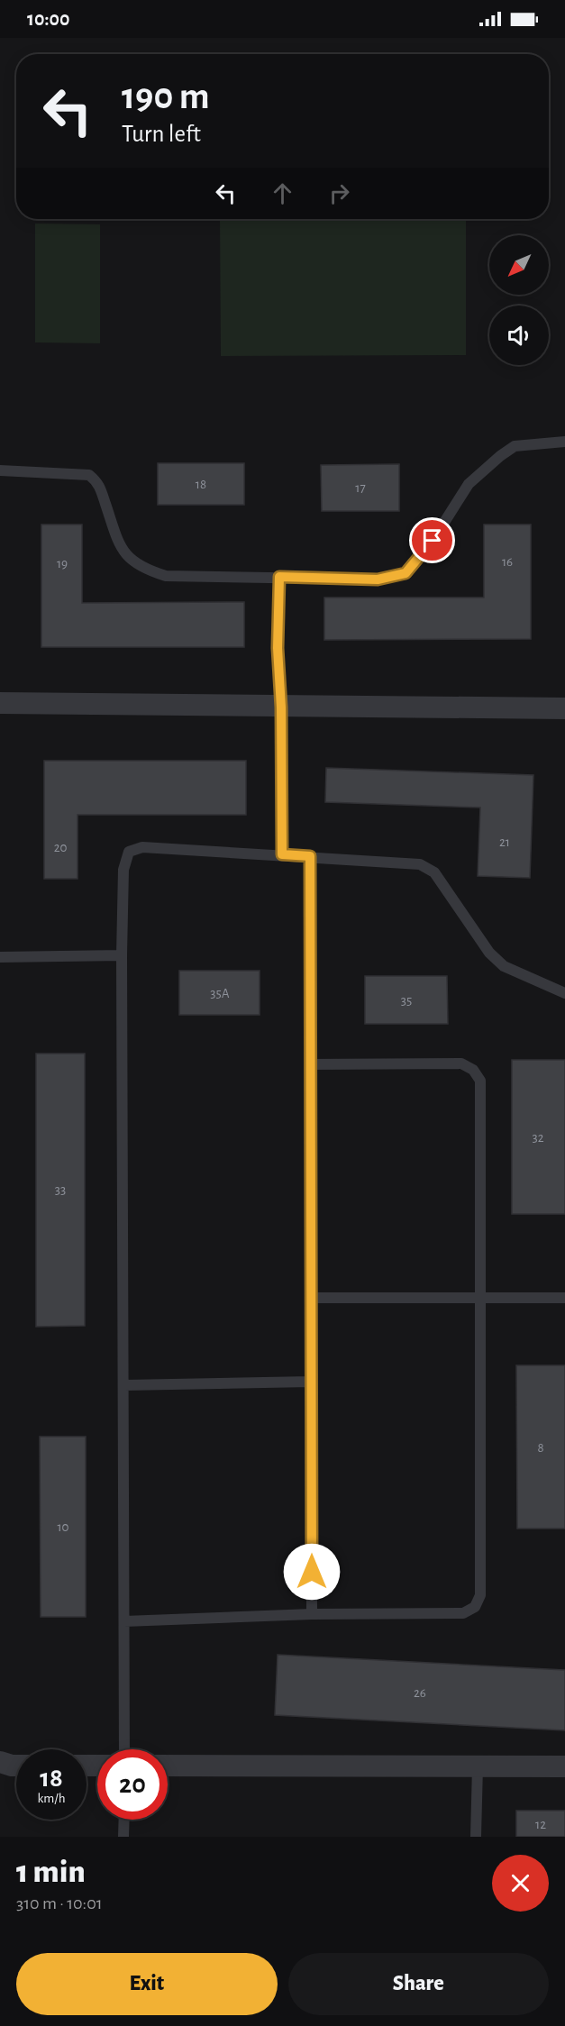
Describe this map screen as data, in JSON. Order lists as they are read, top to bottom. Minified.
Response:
{"house_numbers":["18","17","16","19","21","20","35А","35","32","33","8","10","26","12"],"north":"bottom left","page":{"status":"10:00","turn":["190 m","Turn left"],"speed":"18 km/h","limit":"20","heading":["1 min","310 m · 10:01"],"buttons":["Exit","Share"]}}
